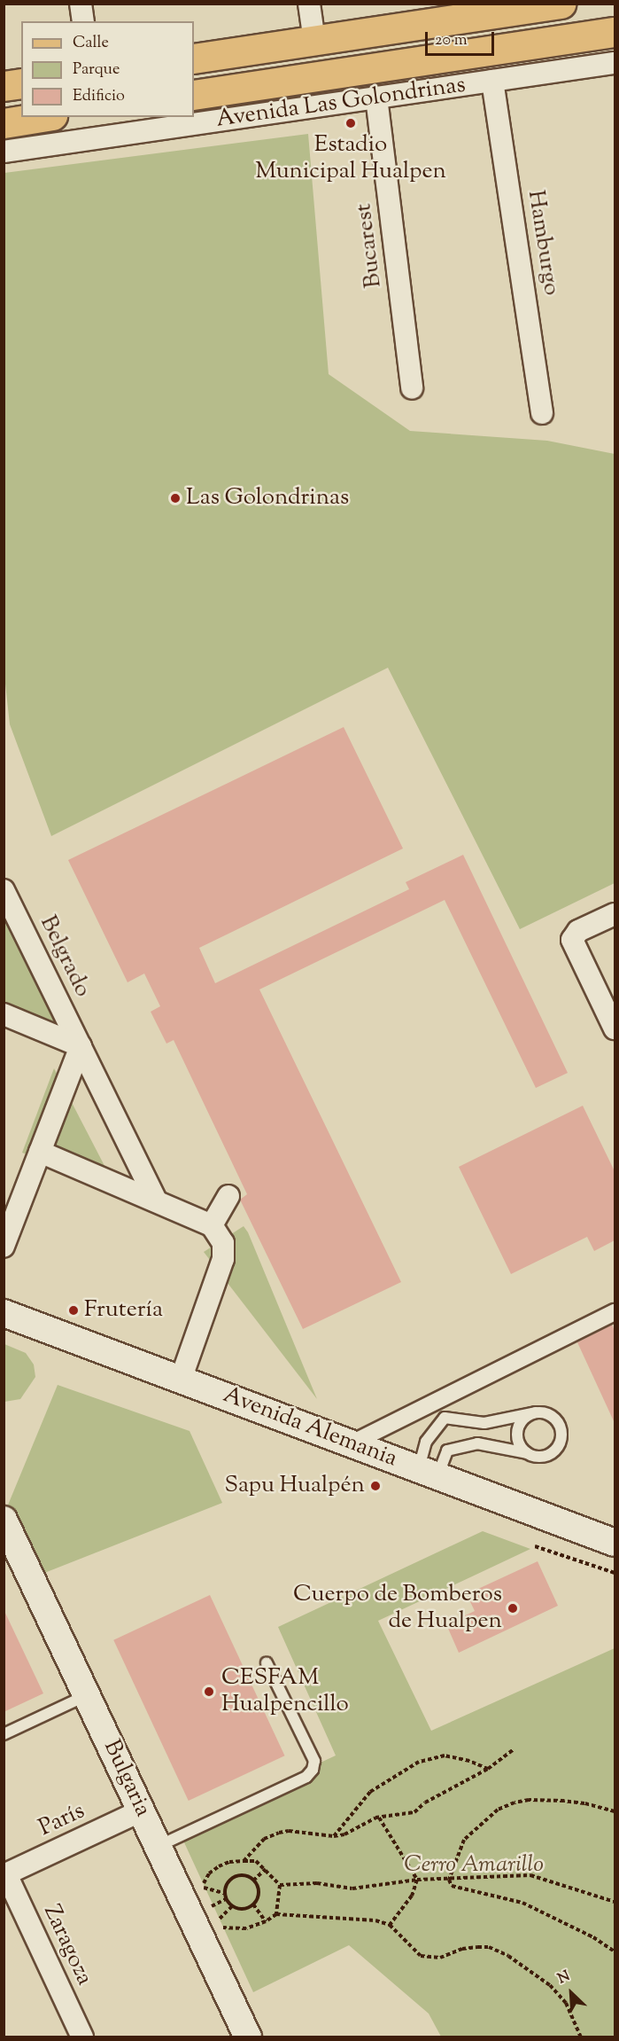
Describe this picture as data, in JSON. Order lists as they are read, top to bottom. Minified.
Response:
{"streets":{"main road":["Avenida Las Golondrinas"],"street":["Hamburgo","Bucarest","Belgrado","Avenida Alemania","Bulgaria","París","Zaragoza"]},"crossings":[["Avenida Las Golondrinas","Hamburgo"],["Avenida Las Golondrinas","Bucarest"],["Bulgaria","París"],["París","Zaragoza"]],"parks":["Cerro Amarillo"],"places":["Estadio Municipal Hualpen","Las Golondrinas","Frutería","Sapu Hualpén","Cuerpo de Bomberos de Hualpen","CESFAM Hualpencillo"],"legend":["Calle","Parque","Edificio"],"scale_bar":"20 m","north":"top left"}
